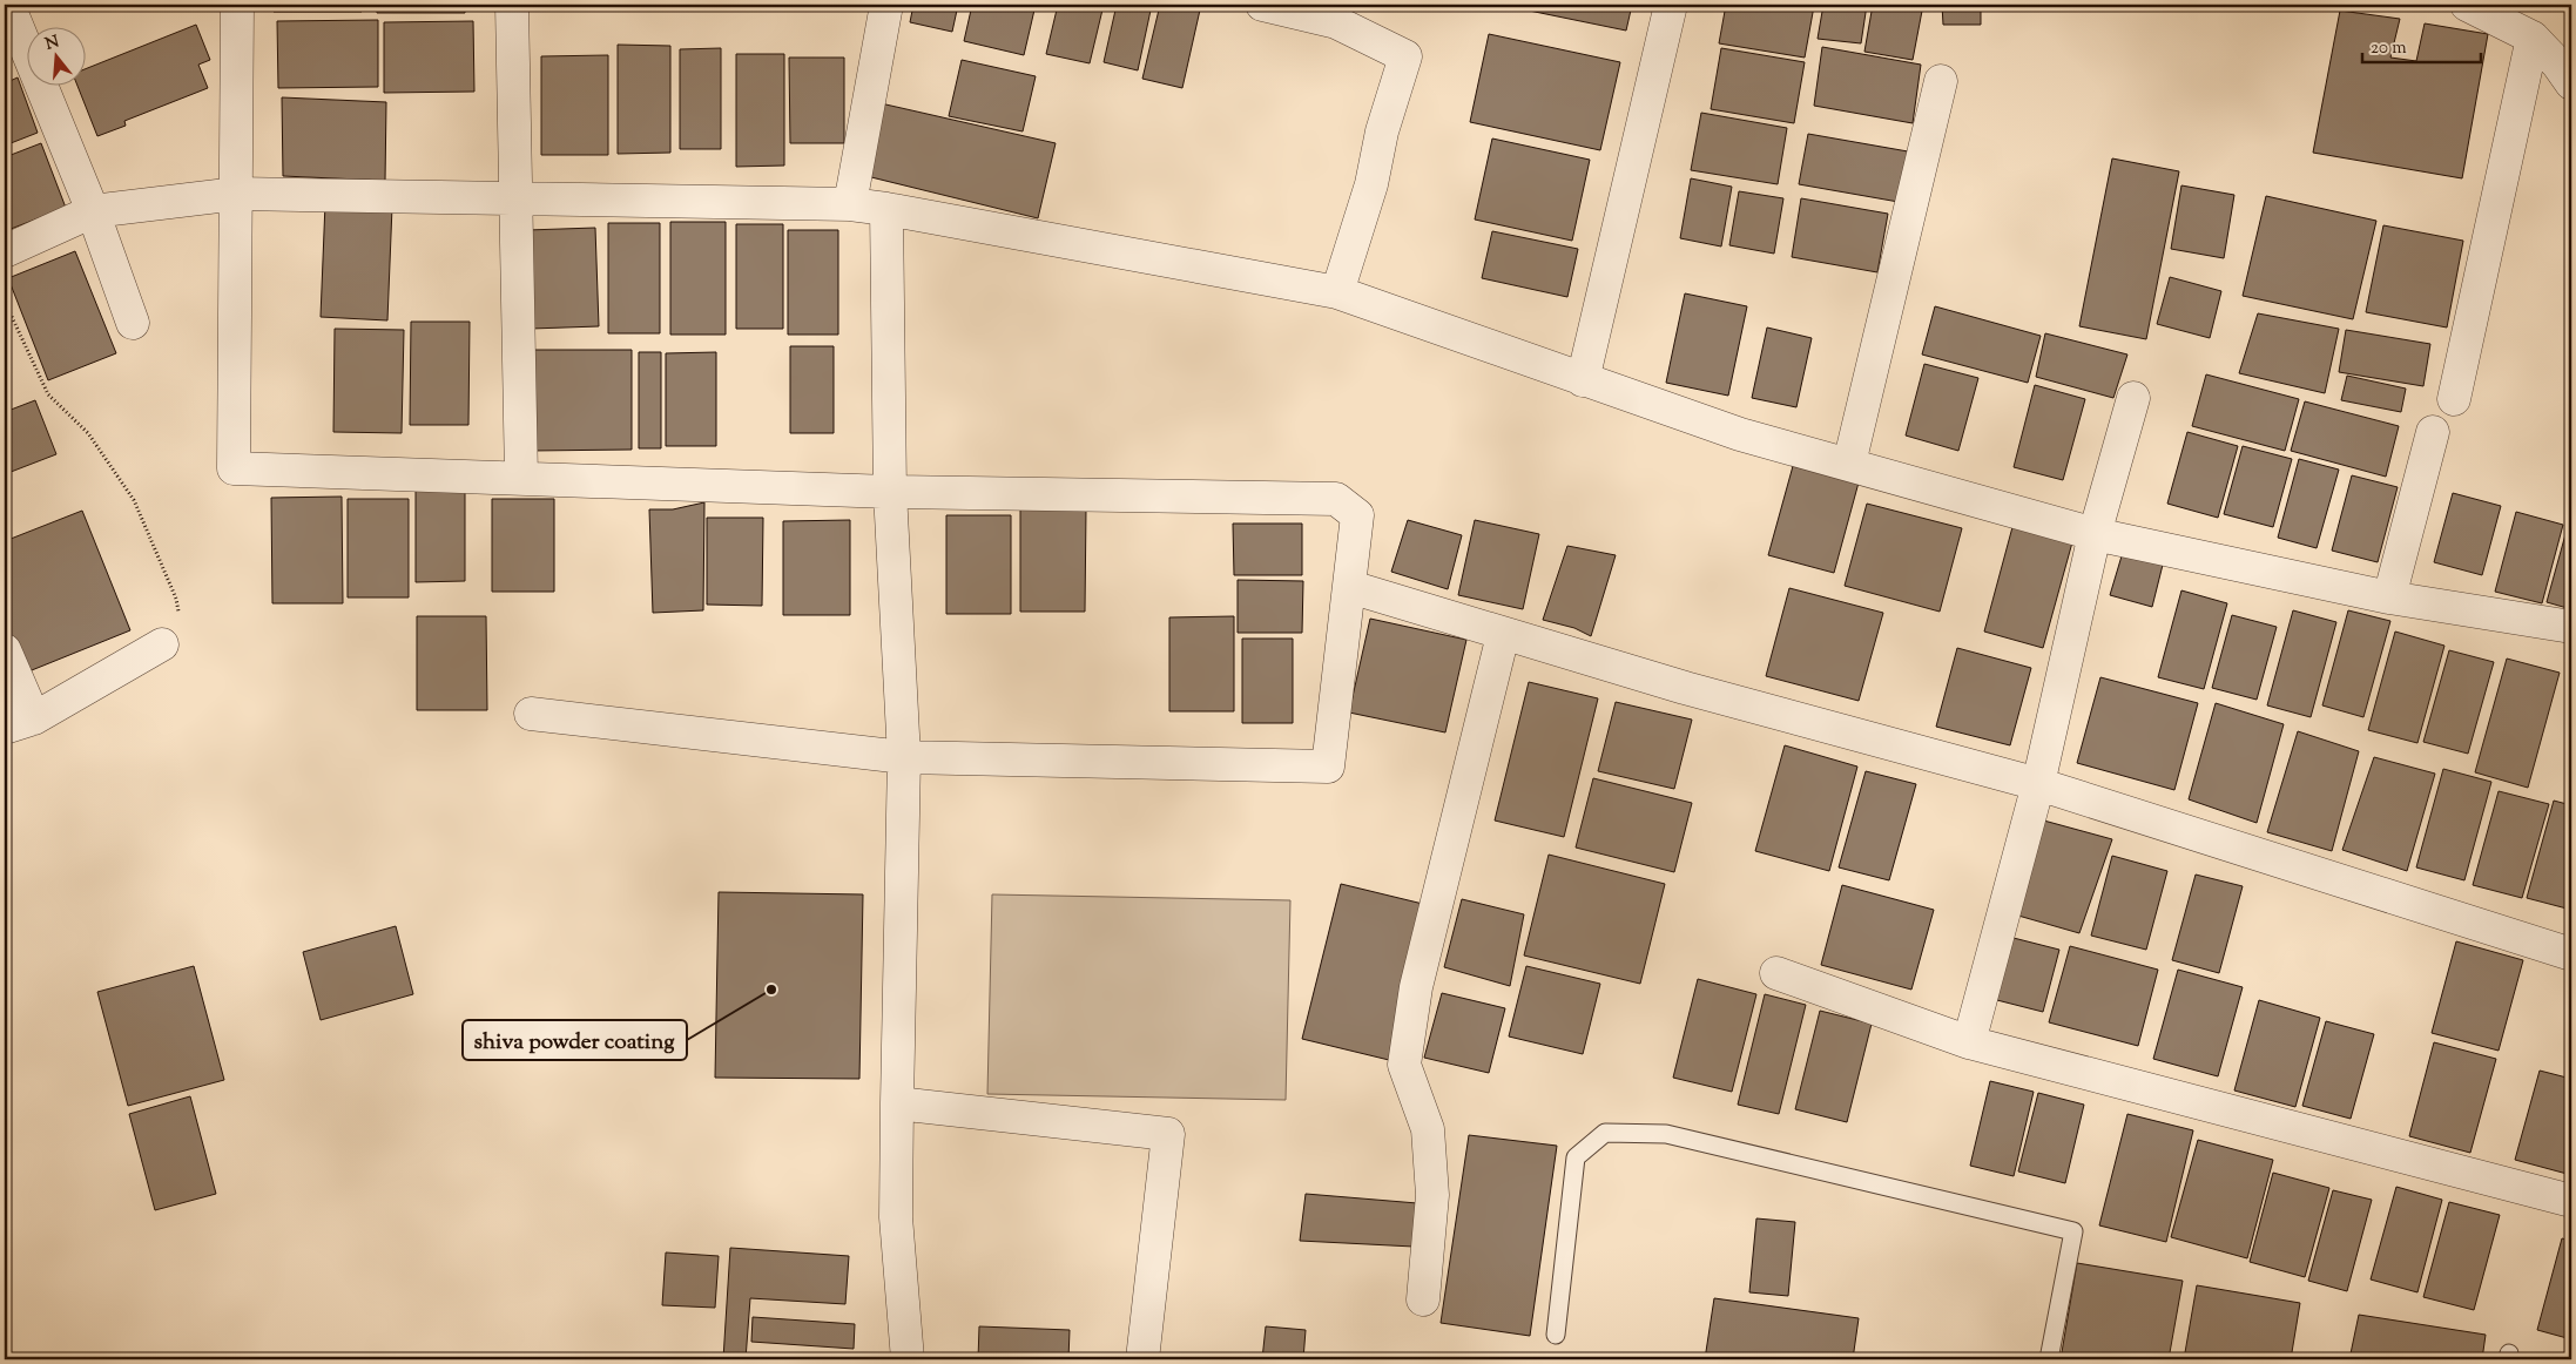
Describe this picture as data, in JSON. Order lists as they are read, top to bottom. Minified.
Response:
{"places":["shiva powder coating"],"scale_bar":"20 m","north":"top"}
